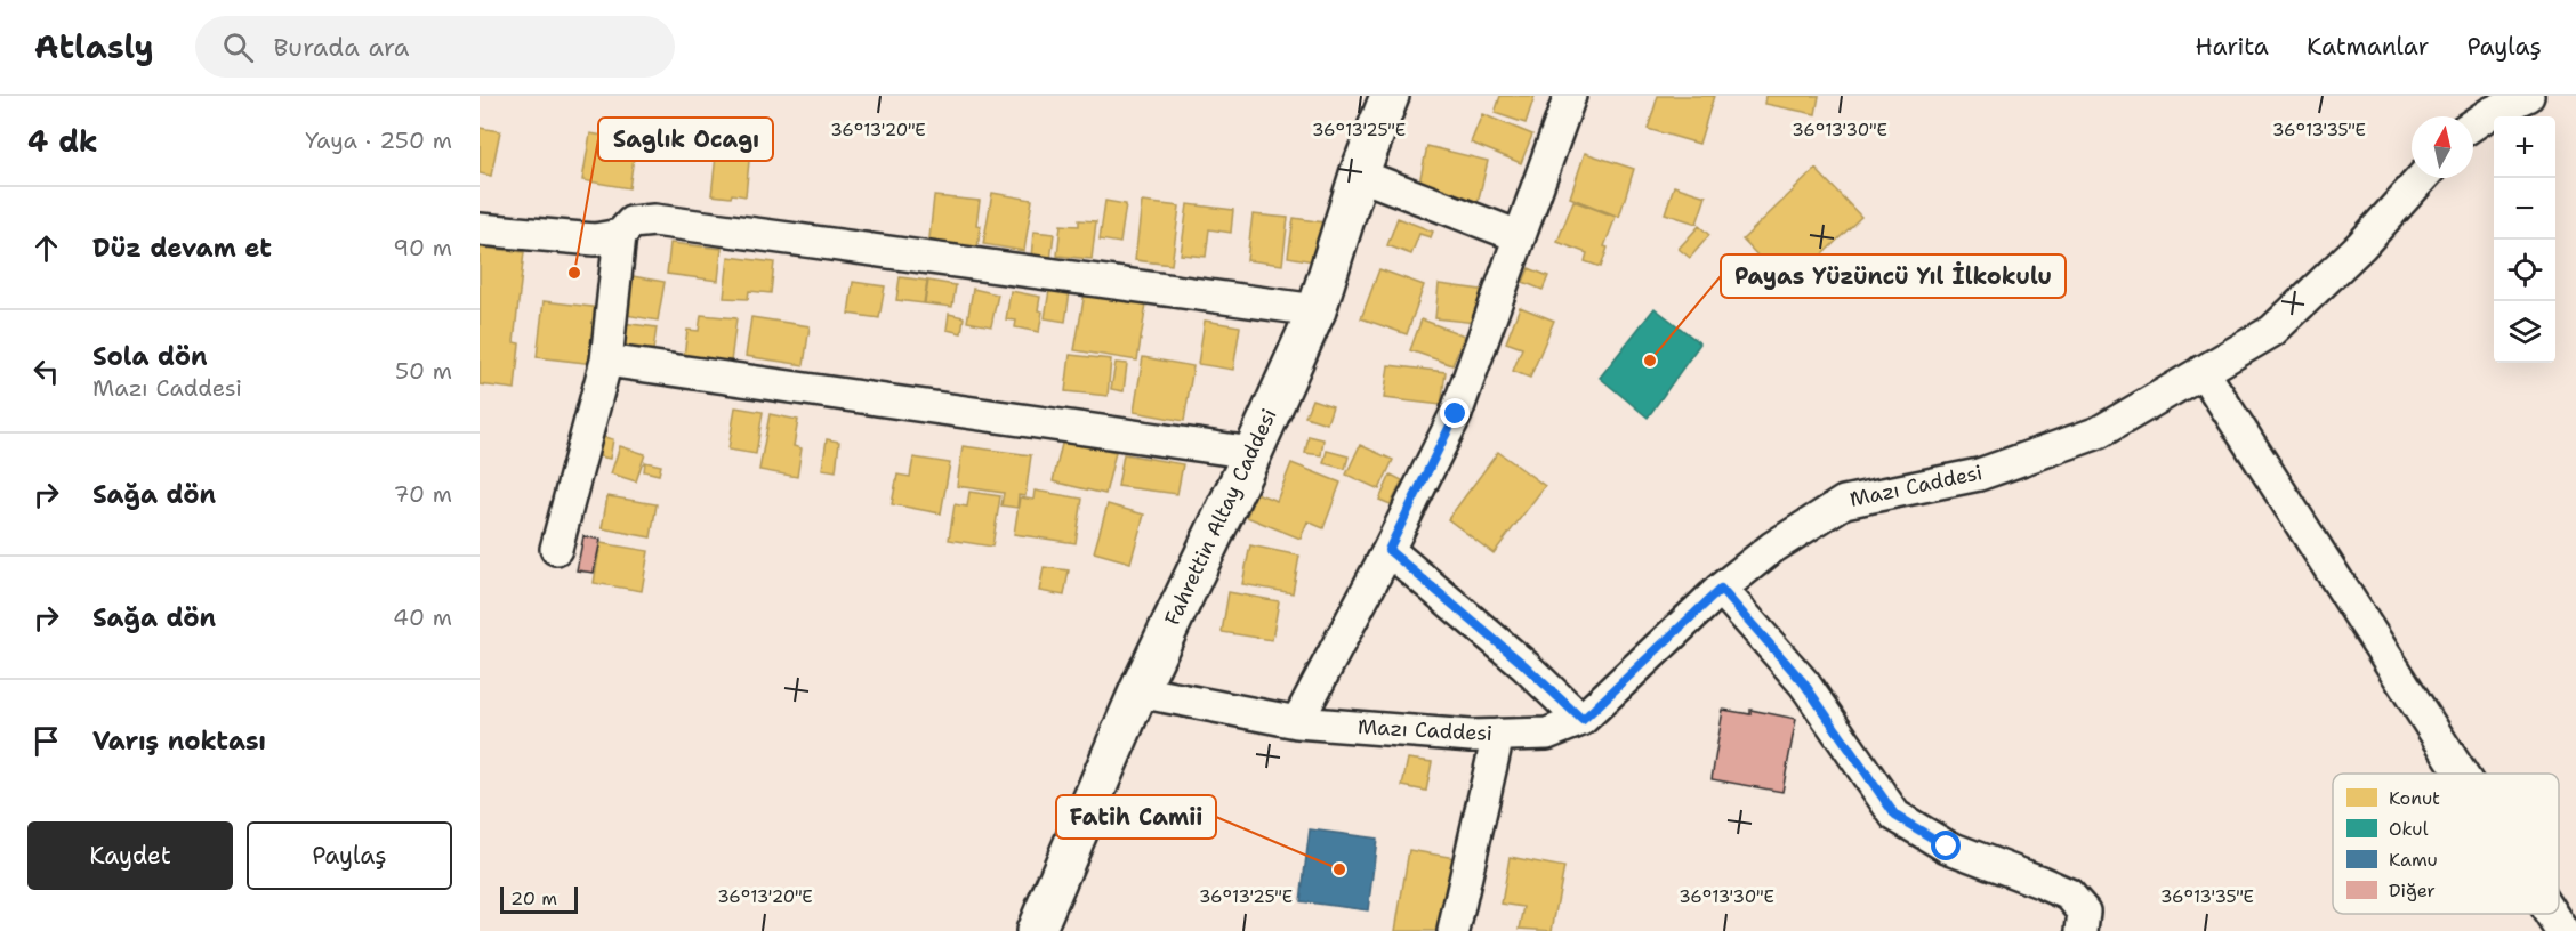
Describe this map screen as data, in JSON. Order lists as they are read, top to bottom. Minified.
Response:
{"streets":{"street":["Mazı Caddesi","Fahrettin Altay Caddesi"]},"crossings":[["Mazı Caddesi","Fahrettin Altay Caddesi"]],"places":["Saglık Ocagı","Payas Yüzüncü Yıl İlkokulu","Fatih Camii"],"legend":["Konut","Okul","Kamu","Diğer"],"scale_bar":"20 m","north":"top","page":{"header":"Atlasly","search":"Burada ara","nav":["Harita","Katmanlar","Paylaş"],"heading":["4 dk","Yaya · 250 m"],"map_buttons":["+","−"],"list":[["Düz devam et","90 m"],["Sola dön","Mazı Caddesi","50 m"],["Sağa dön","70 m"],["Sağa dön","40 m"],"Varış noktası"],"buttons":["Kaydet","Paylaş"],"scale":"20 m"},"coordinates":["36°13'20\"E","36°13'25\"E","36°13'30\"E","36°13'35\"E"]}
